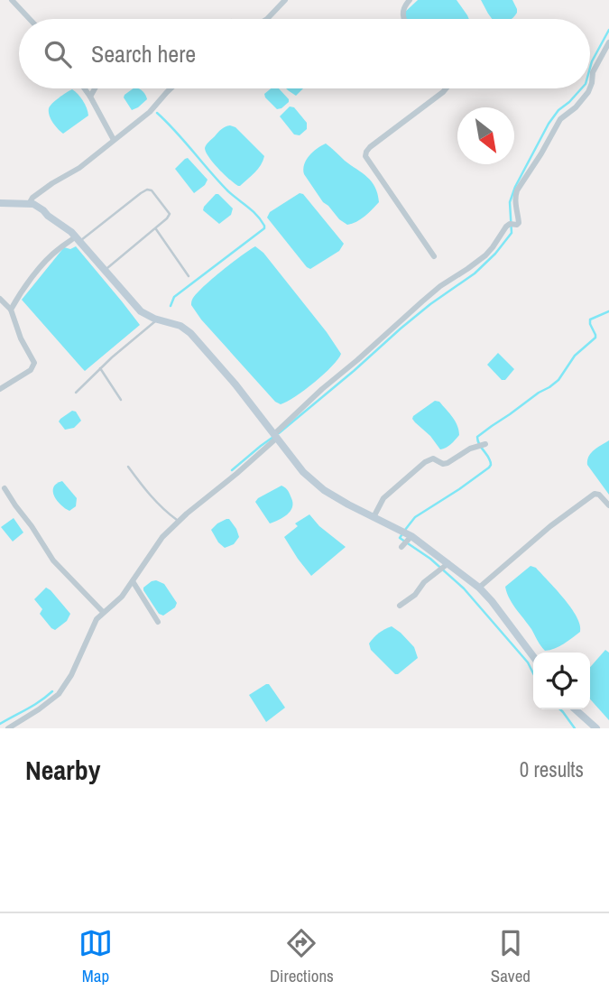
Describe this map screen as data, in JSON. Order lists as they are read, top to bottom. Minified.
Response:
{"north":"bottom right","page":{"search":"Search here","heading":["Nearby","0 results"],"nav":["Map","Directions","Saved"]}}
